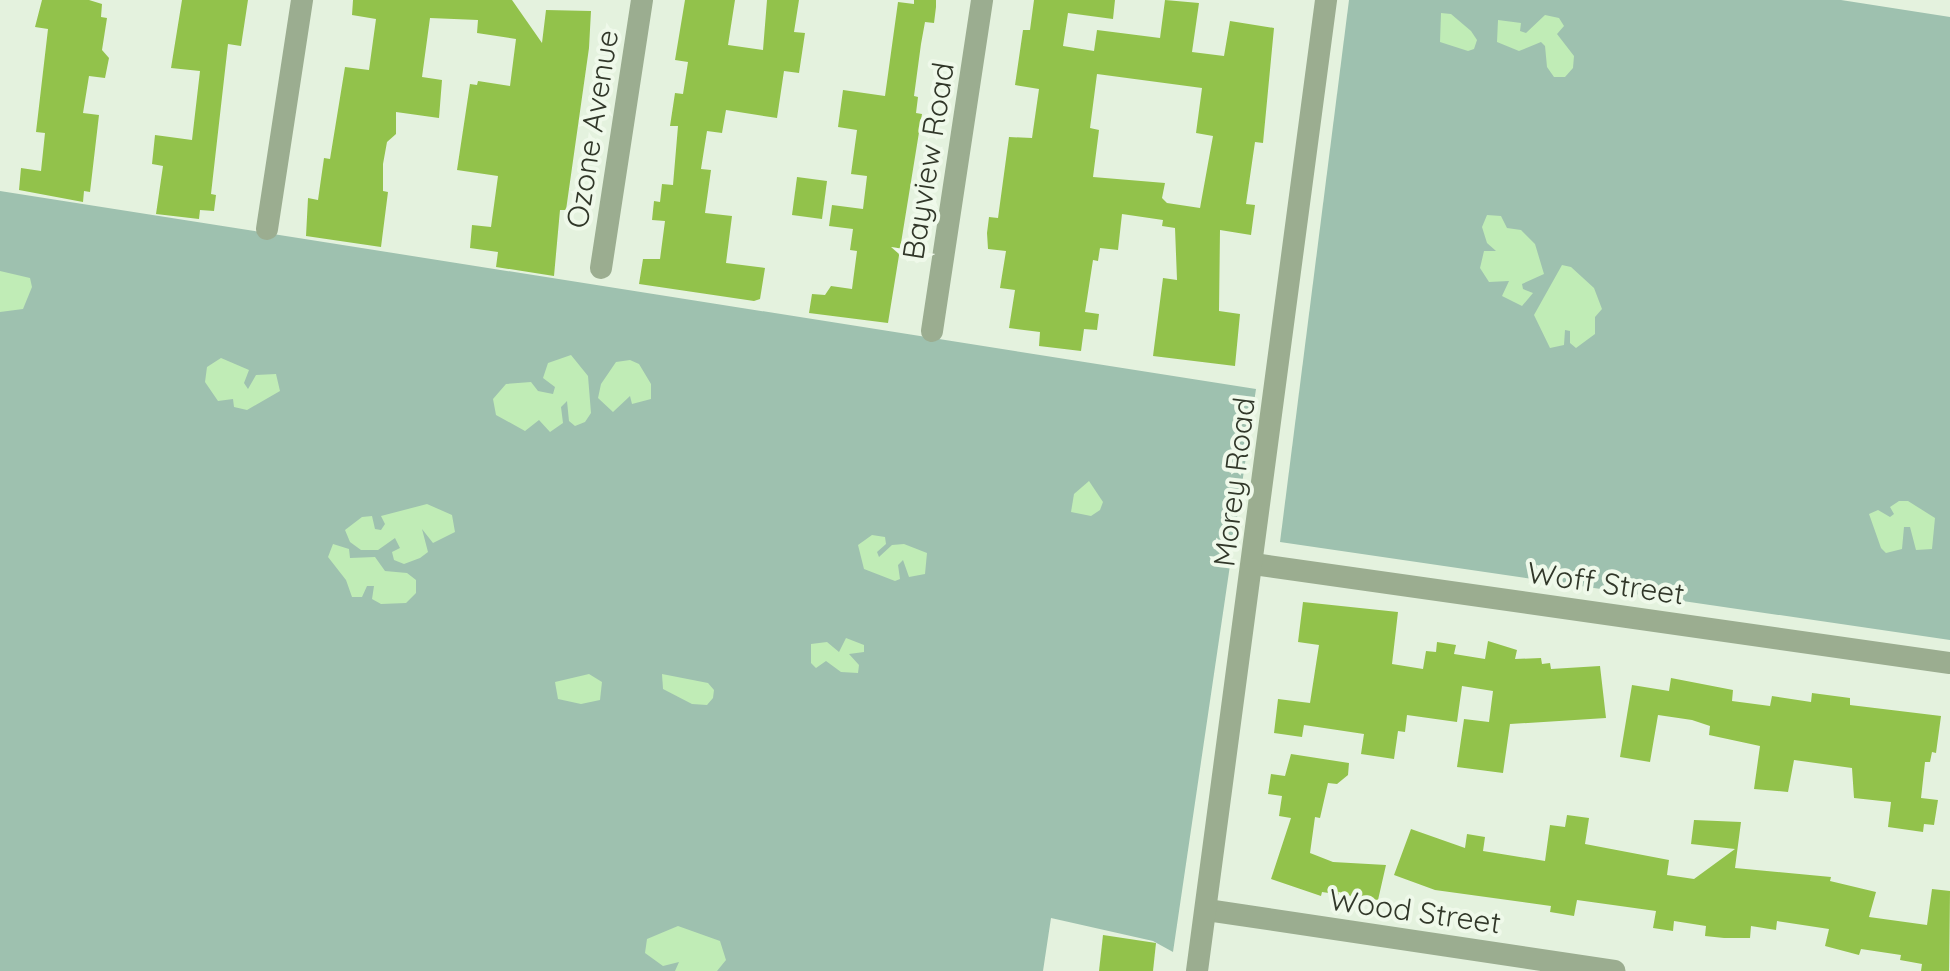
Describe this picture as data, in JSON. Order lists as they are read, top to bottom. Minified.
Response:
{"streets":{"street":["Ozone Avenue","Bayview Road","Morey Road","Woff Street","Wood Street"]},"crossings":[["Morey Road","Woff Street"],["Morey Road","Wood Street"]]}
